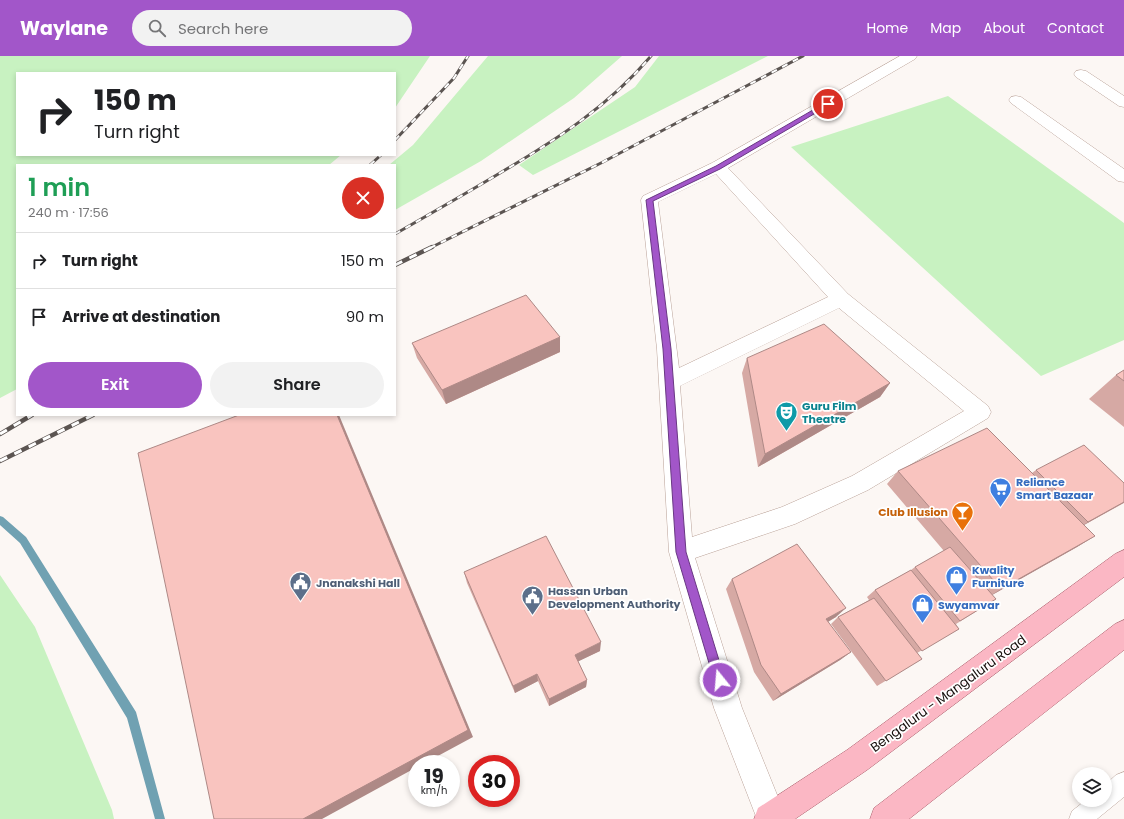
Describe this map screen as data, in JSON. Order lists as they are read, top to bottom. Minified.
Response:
{"streets":{"main road":["Bengaluru - Mangaluru Road"]},"places":{"theatre":["Guru Film Theatre"],"supermarket":["Reliance Smart Bazaar"],"bar":["Club Illusion"],"shop":["Kwality Furniture","Swyamvar"],"public building":["Jnanakshi Hall","Hassan Urban Development Authority"]},"page":{"header":"Waylane","search":"Search here","nav":["Home","Map","About","Contact"],"turn":["150 m","Turn right"],"heading":["1 min","240 m · 17:56"],"list":[{"name":"Turn right","value":"150 m"},{"name":"Arrive at destination","value":"90 m"}],"buttons":["Exit","Share"],"speed":"19 km/h","limit":"30"}}
